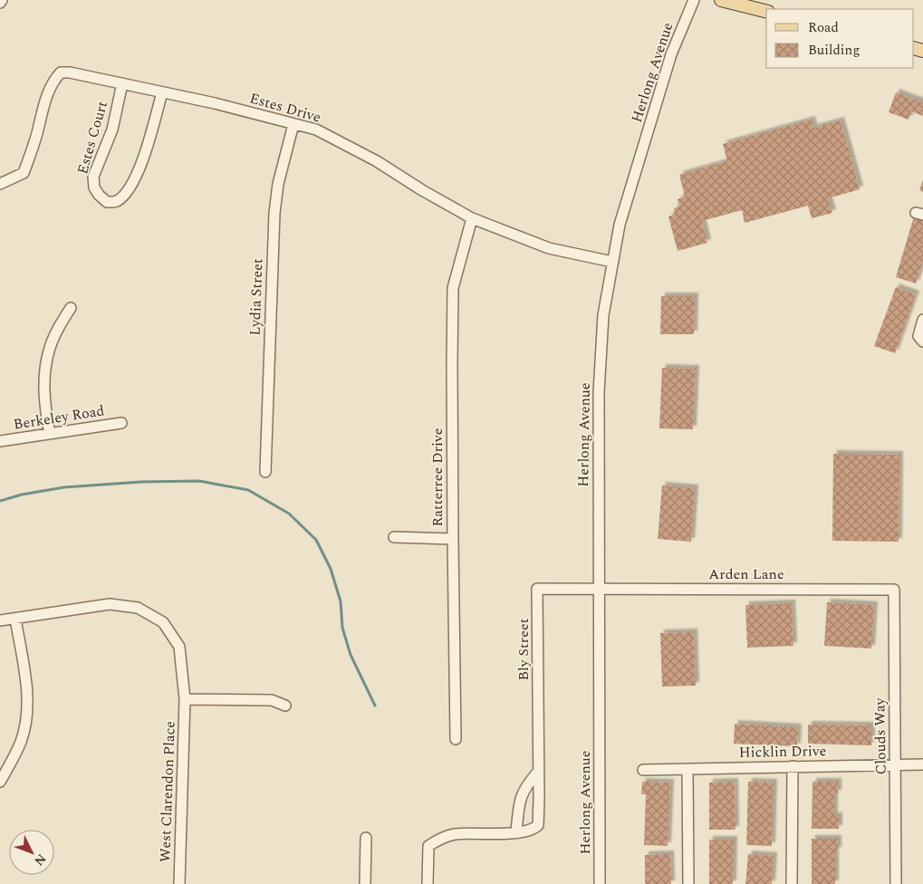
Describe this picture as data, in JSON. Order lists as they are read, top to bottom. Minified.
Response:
{"streets":{"street":["Herlong Avenue","Estes Drive","Estes Court","Lydia Street","Berkeley Road","Ratterree Drive","Arden Lane","Bly Street","Clouds Way","Hicklin Drive","West Clarendon Place"]},"crossings":[["Herlong Avenue","Estes Drive"],["Herlong Avenue","Arden Lane"],["Herlong Avenue","Bly Street"],["Estes Drive","Estes Court"],["Estes Drive","Lydia Street"],["Estes Drive","Ratterree Drive"],["Arden Lane","Bly Street"],["Arden Lane","Clouds Way"],["Clouds Way","Hicklin Drive"]],"legend":["Road","Building"],"north":"bottom right"}
